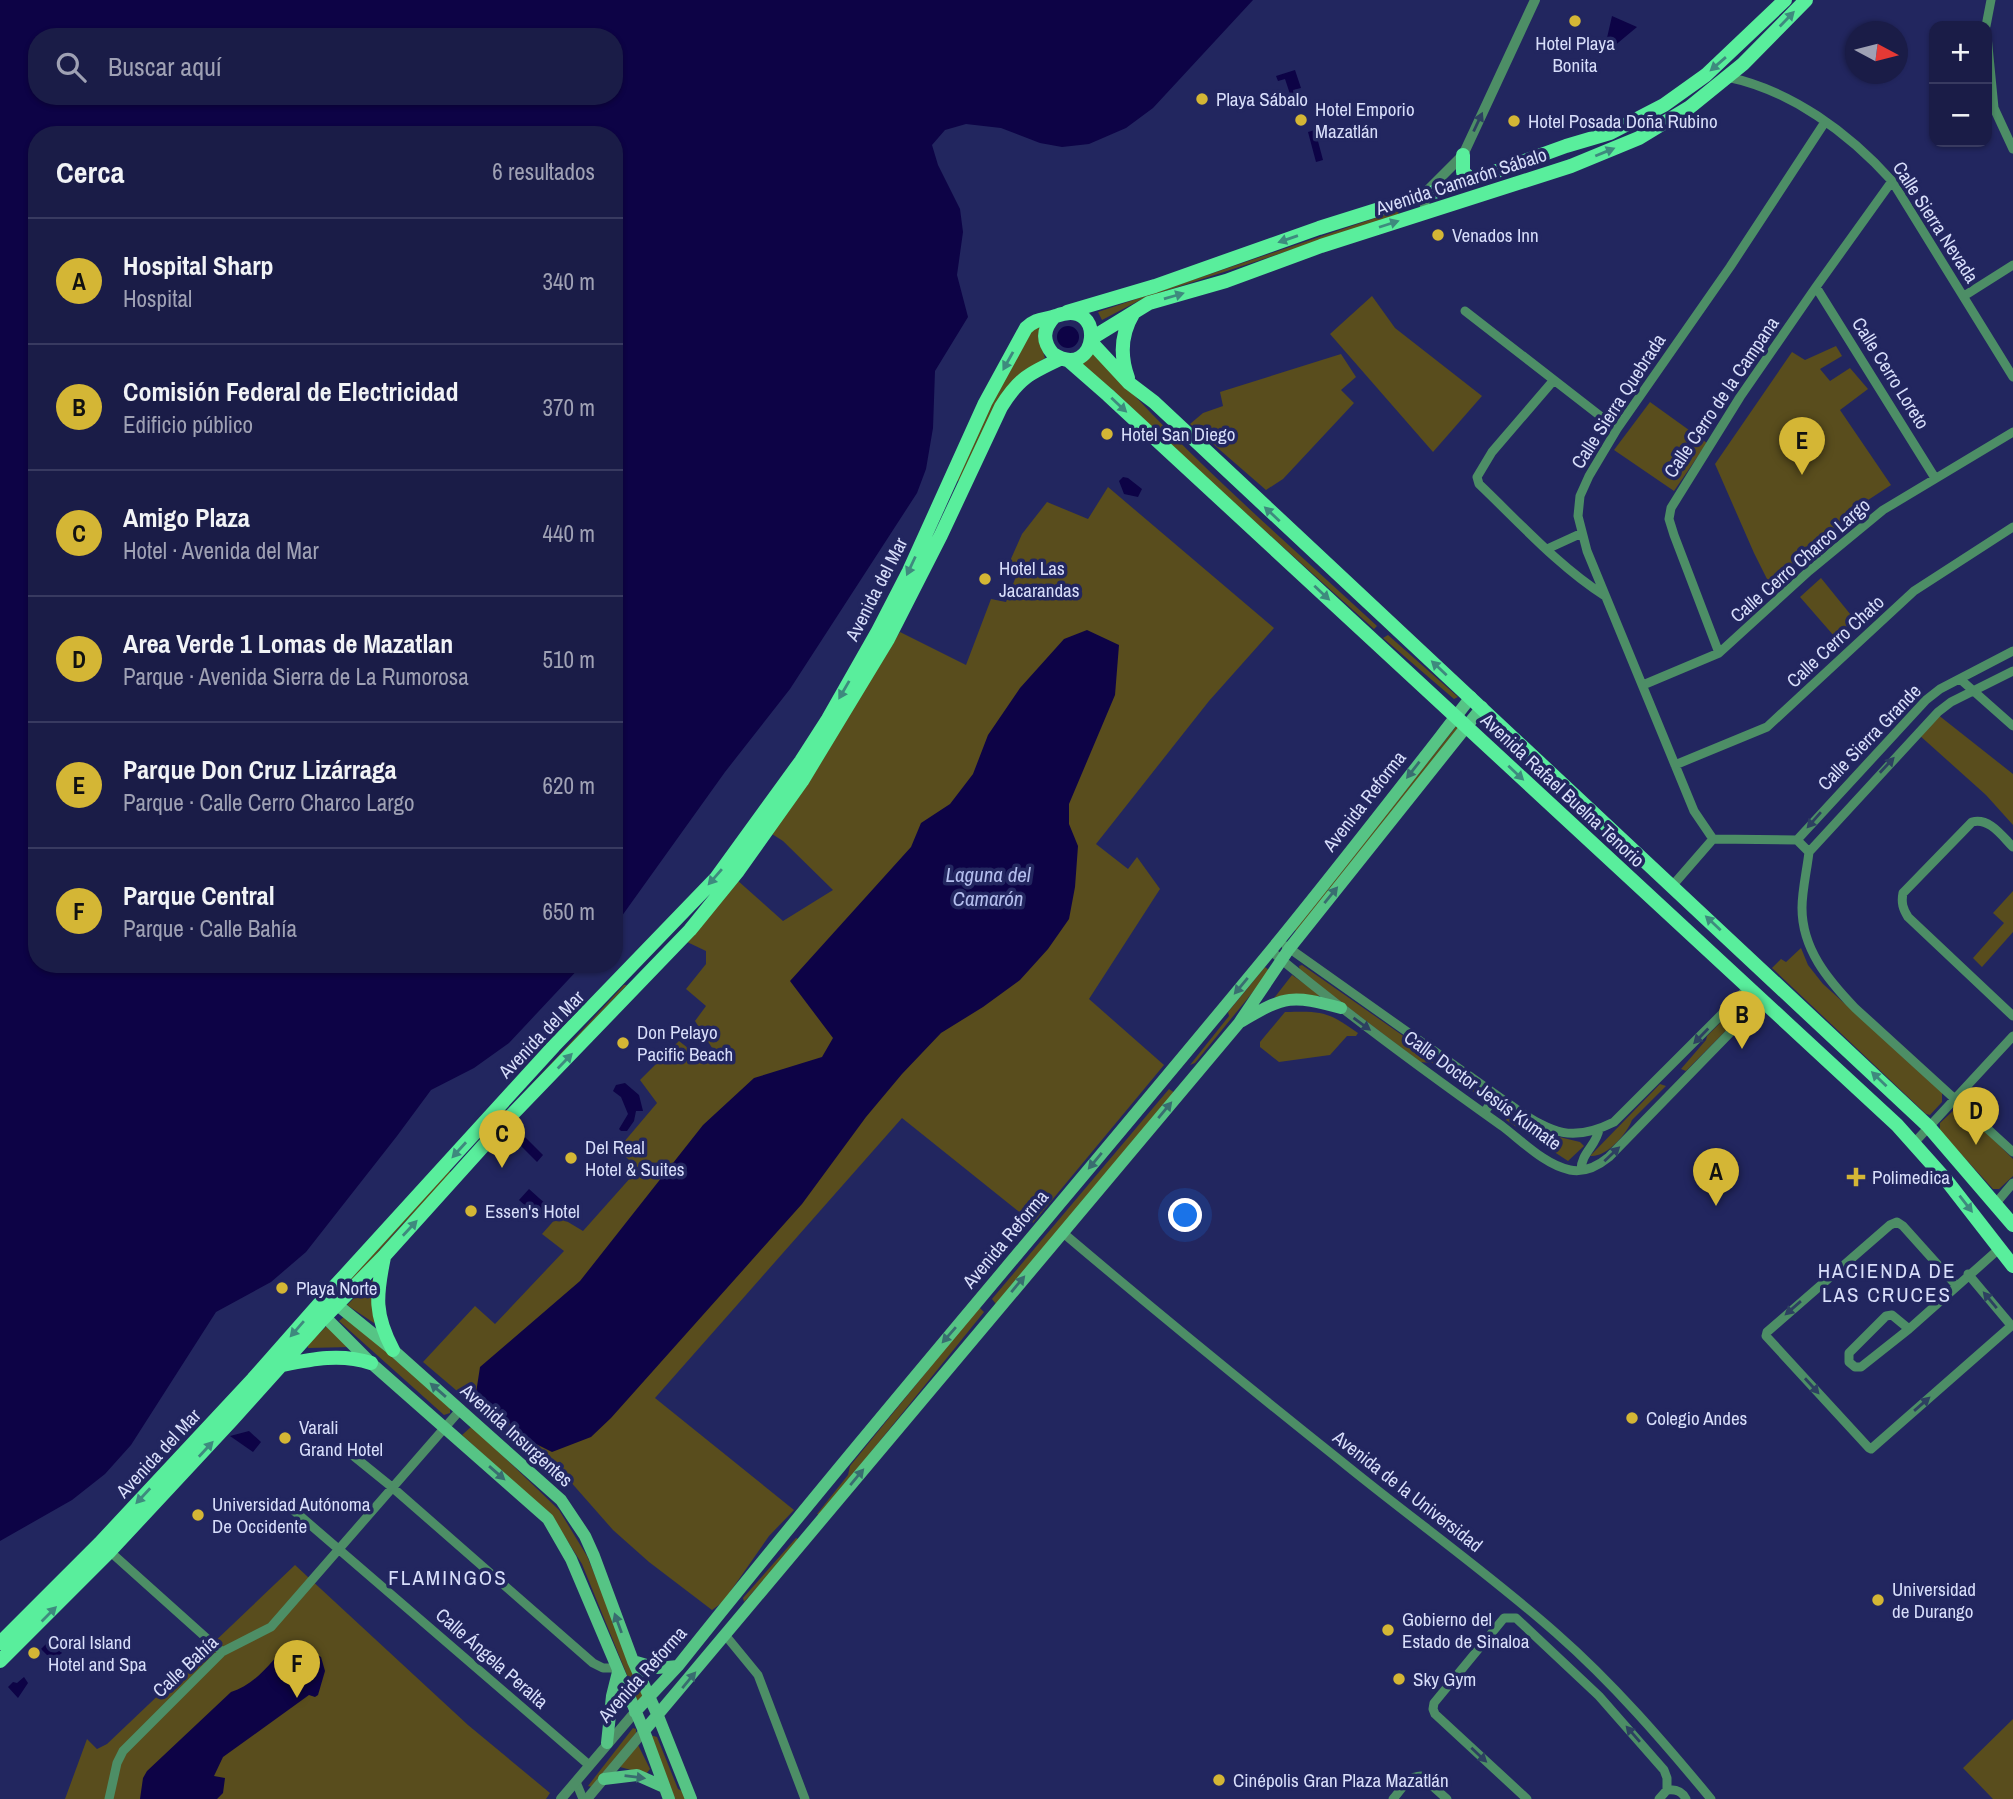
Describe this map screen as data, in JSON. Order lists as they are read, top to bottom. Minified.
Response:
{"streets":{"main road":["Avenida Camarón Sábalo","Avenida del Mar","Avenida Rafael Buelna Tenorio","Avenida Reforma","Avenida Insurgentes"],"street":["Calle Sierra Nevada","Calle Cerro Loreto","Calle Cerro de la Campana","Calle Sierra Quebrada","Calle Cerro Charco Largo","Calle Cerro Chato","Calle Sierra Grande","Calle Doctor Jesús Kumate","Avenida de la Universidad","Calle Ángela Peralta","Calle Bahía"]},"crossings":[["Avenida Camarón Sábalo","Calle Sierra Nevada"],["Avenida Camarón Sábalo","Avenida del Mar"],["Avenida Camarón Sábalo","Avenida Rafael Buelna Tenorio"],["Calle Sierra Nevada","Calle Cerro de la Campana"],["Calle Sierra Nevada","Calle Sierra Quebrada"],["Calle Cerro Loreto","Calle Cerro de la Campana"],["Calle Cerro Loreto","Calle Cerro Charco Largo"],["Calle Cerro de la Campana","Calle Cerro Charco Largo"],["Calle Sierra Quebrada","Calle Cerro Charco Largo"],["Calle Sierra Quebrada","Calle Cerro Chato"],["Avenida del Mar","Avenida Rafael Buelna Tenorio"],["Avenida del Mar","Avenida Insurgentes"],["Avenida Rafael Buelna Tenorio","Avenida Reforma"],["Avenida Rafael Buelna Tenorio","Calle Doctor Jesús Kumate"],["Avenida Reforma","Calle Doctor Jesús Kumate"],["Avenida Reforma","Avenida Insurgentes"],["Avenida Reforma","Avenida de la Universidad"],["Avenida Reforma","Calle Ángela Peralta"],["Avenida Insurgentes","Calle Bahía"],["Calle Ángela Peralta","Calle Bahía"]],"districts":["HACIENDA DE LAS CRUCES","FLAMINGOS"],"water":["Laguna del Camarón"],"places":{"other":["Hotel Playa Bonita","Playa Sábalo","Hotel Emporio Mazatlán","Hotel Posada Doña Rubino","Venados Inn","Hotel San Diego","Hotel Las Jacarandas","Don Pelayo Pacific Beach","Del Real Hotel & Suites","Essen's Hotel","Playa Norte","Colegio Andes","Varali Grand Hotel","Universidad Autónoma De Occidente","Universidad de Durango","Gobierno del Estado de Sinaloa","Coral Island Hotel and Spa","Sky Gym","Cinépolis Gran Plaza Mazatlán"],"health":["Polimedica"]},"north":"right","page":{"map_buttons":["+","−"],"search":"Buscar aquí","heading":["Cerca","6 resultados"],"list":[{"mark":"A","name":"Hospital Sharp","note":"Hospital","value":"340 m"},{"mark":"B","name":"Comisión Federal de Electricidad","note":"Edificio público","value":"370 m"},{"mark":"C","name":"Amigo Plaza","note":"Hotel · Avenida del Mar","value":"440 m"},{"mark":"D","name":"Area Verde 1 Lomas de Mazatlan","note":"Parque · Avenida Sierra de La Rumorosa","value":"510 m"},{"mark":"E","name":"Parque Don Cruz Lizárraga","note":"Parque · Calle Cerro Charco Largo","value":"620 m"},{"mark":"F","name":"Parque Central","note":"Parque · Calle Bahía","value":"650 m"}],"pins":["E","B","D","C","A","F"]}}
